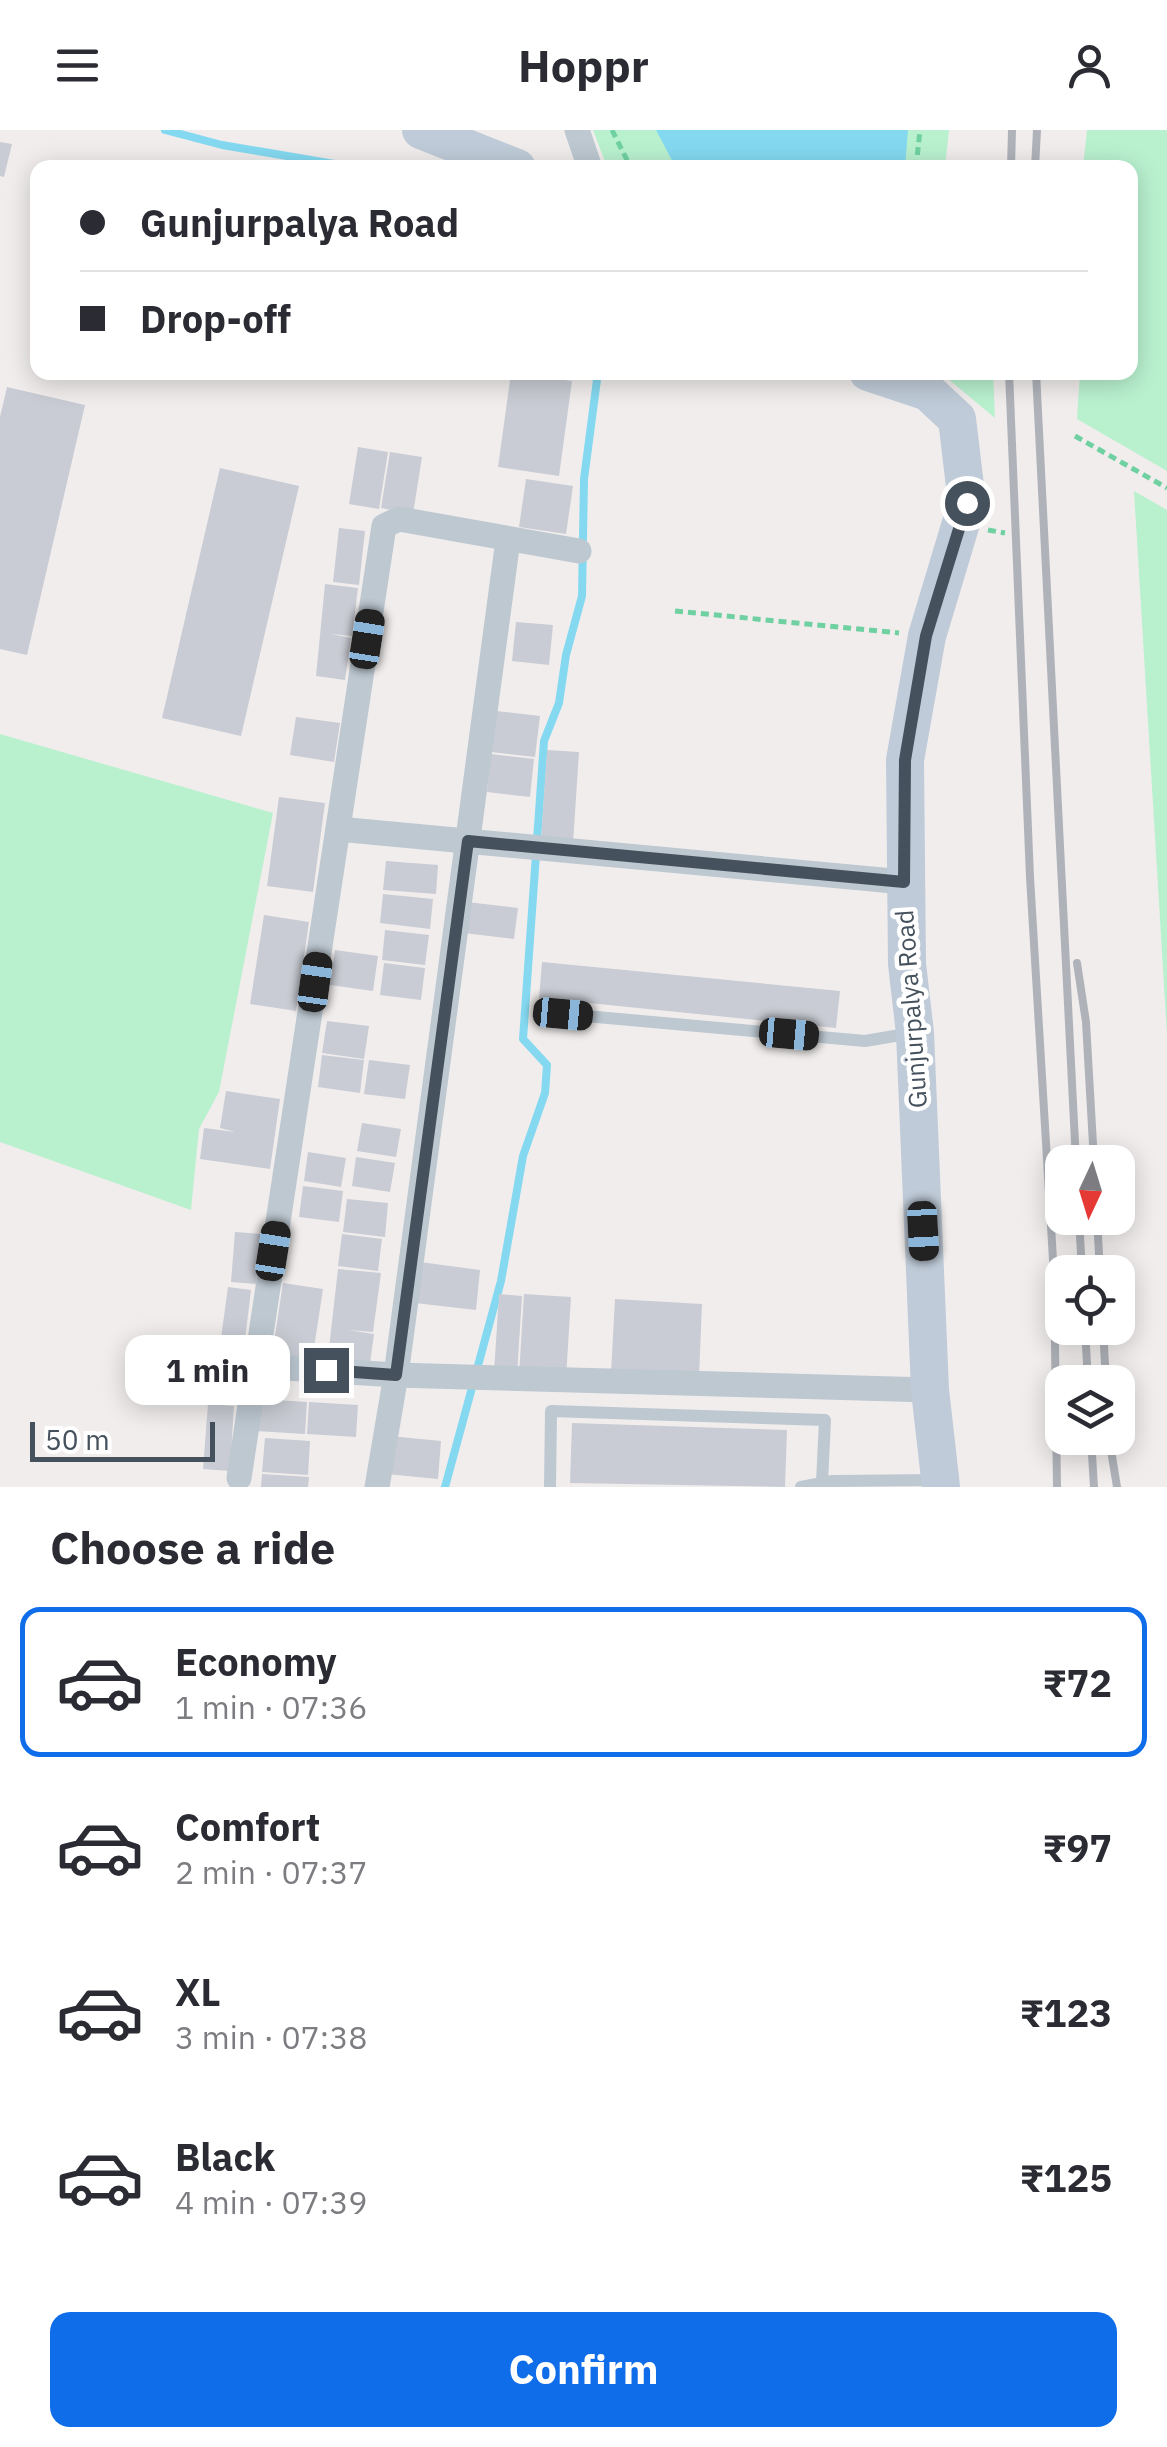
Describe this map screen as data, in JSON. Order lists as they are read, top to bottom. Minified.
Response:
{"streets":{"street":["Gunjurpalya Road"]},"scale_bar":"50 m","north":"bottom","page":{"header":"Hoppr","banner":["Gunjurpalya Road","Drop-off"],"bubble":"1 min","scale":"50 m","heading":"Choose a ride","list":[{"name":"Economy","note":"1 min · 07:36","value":"₹72"},{"name":"Comfort","note":"2 min · 07:37","value":"₹97"},{"name":"XL","note":"3 min · 07:38","value":"₹123"},{"name":"Black","note":"4 min · 07:39","value":"₹125"}],"buttons":"Confirm"}}
